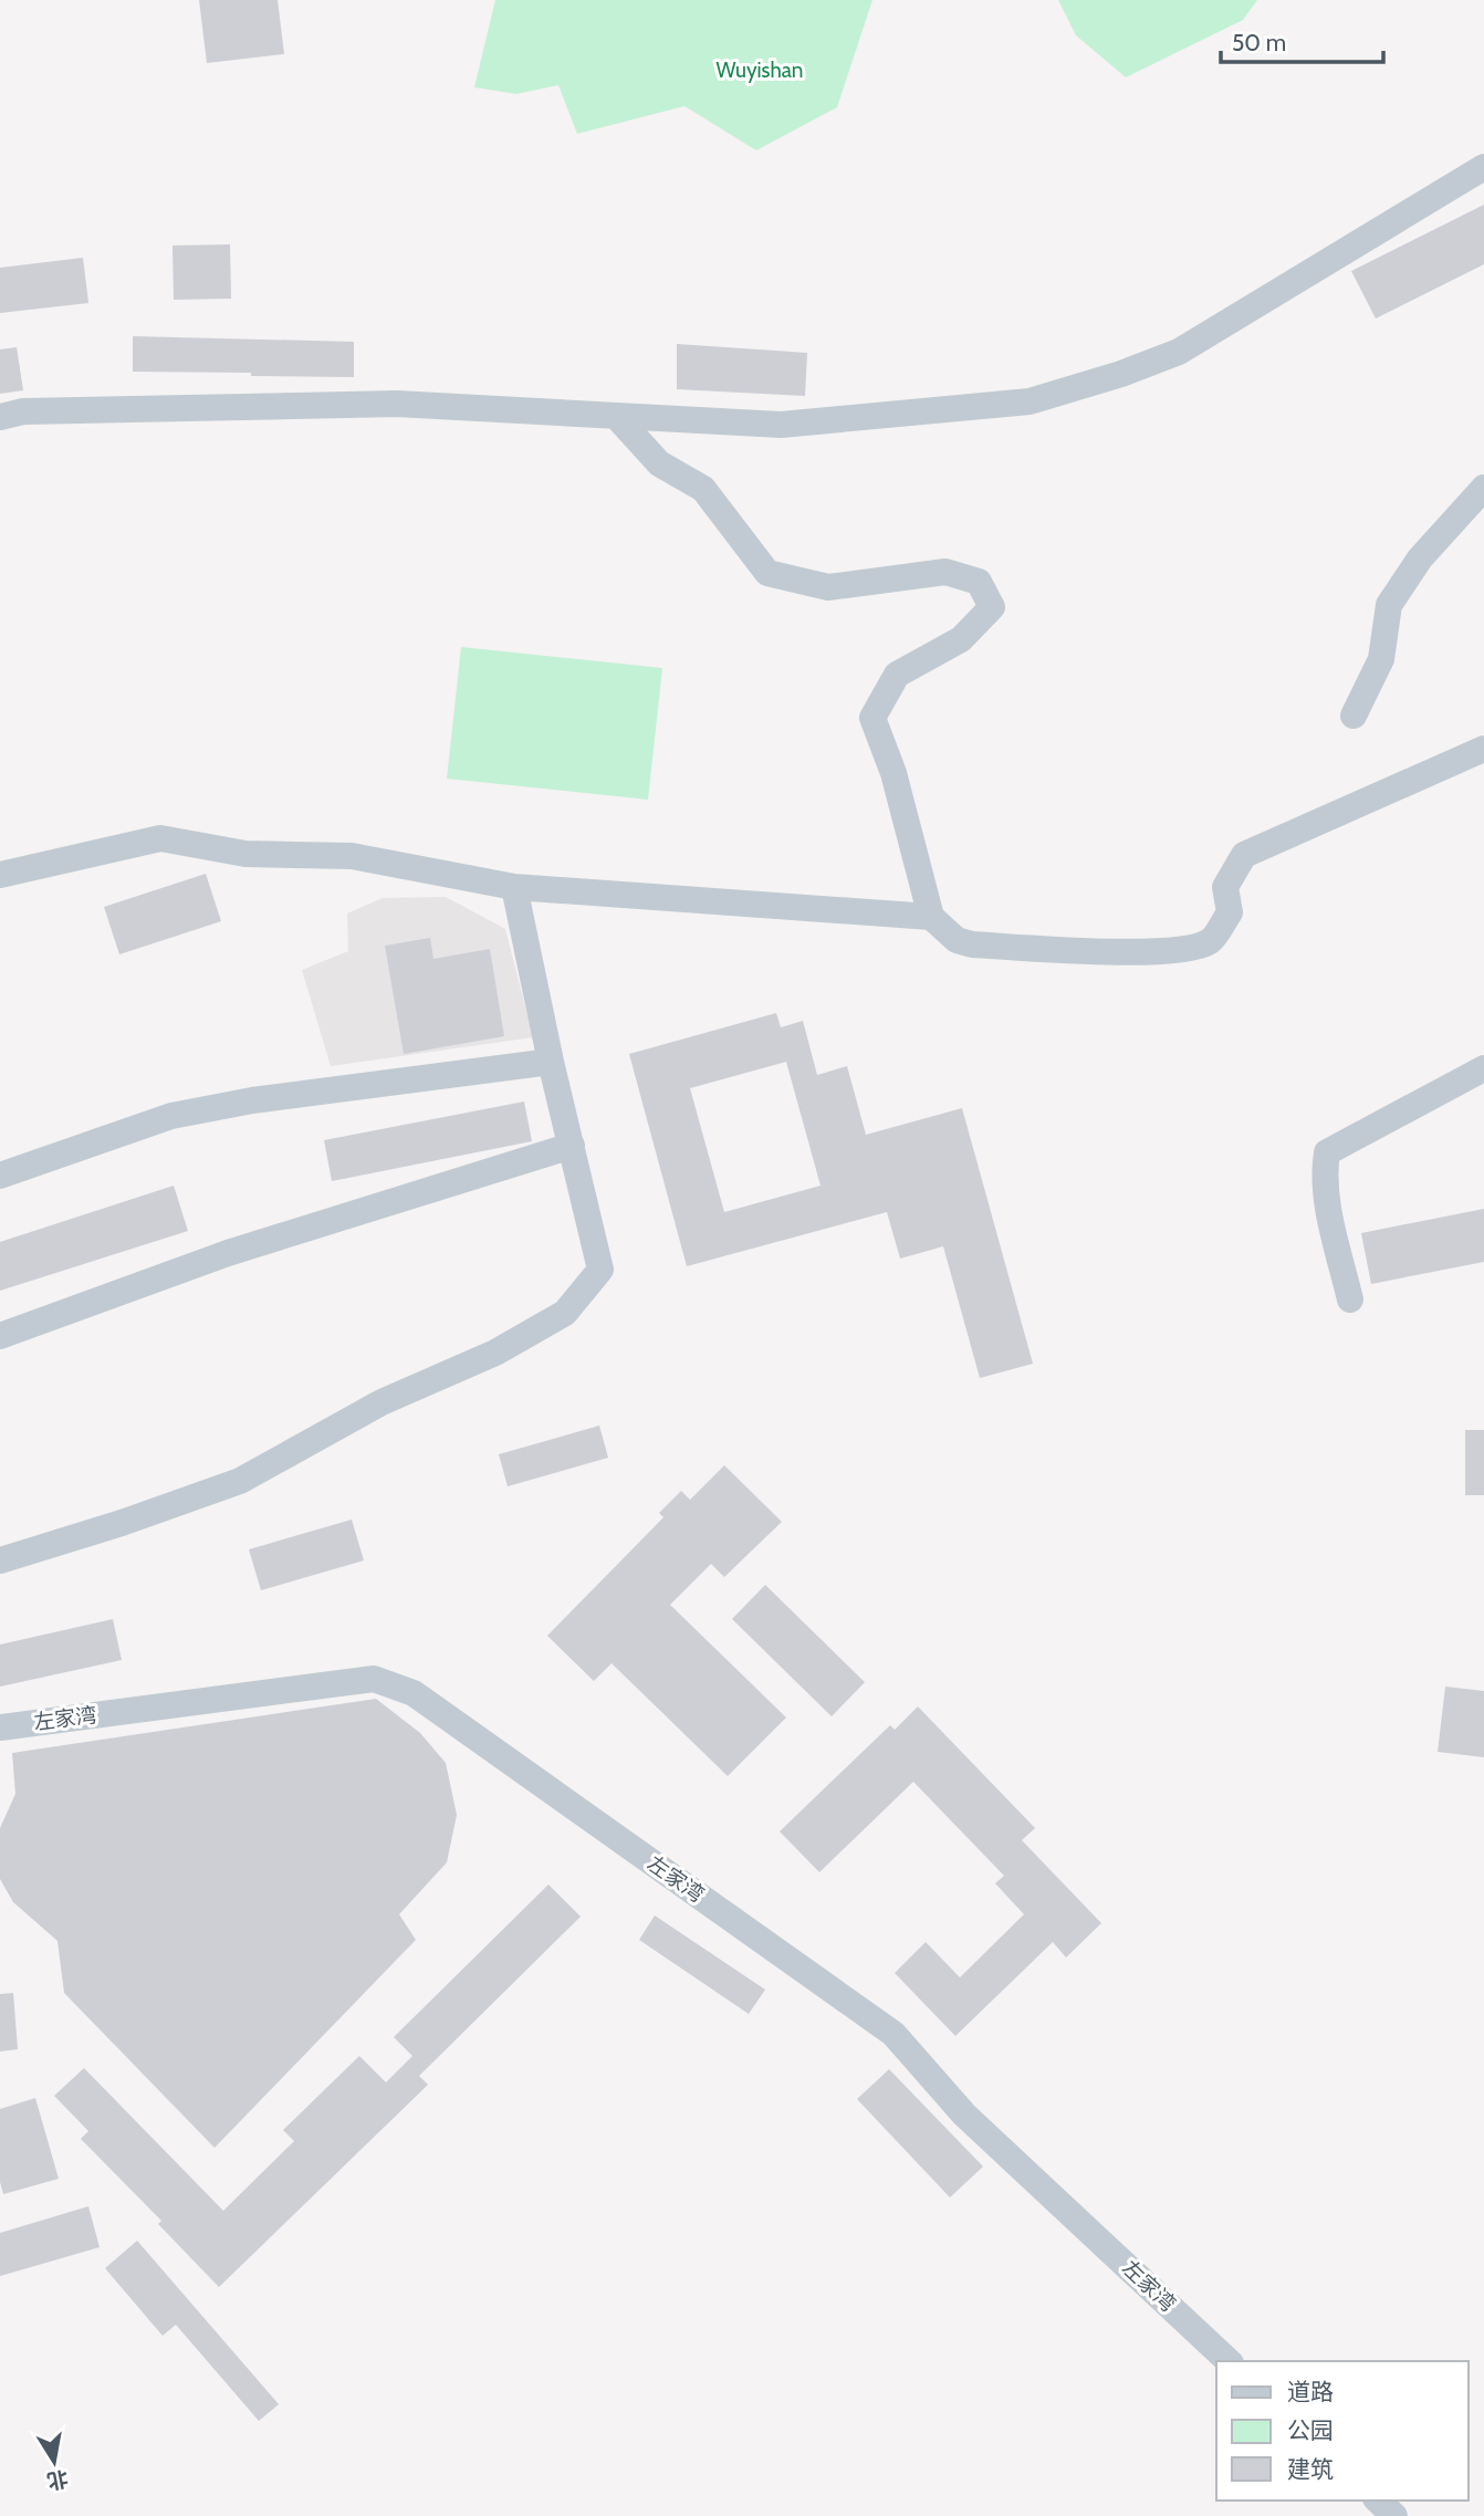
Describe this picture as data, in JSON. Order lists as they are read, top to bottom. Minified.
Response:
{"streets":{"street":["左家湾"]},"parks":["Wuyishan"],"legend":["道路","公园","建筑"],"scale_bar":"50 m","north":"bottom"}
